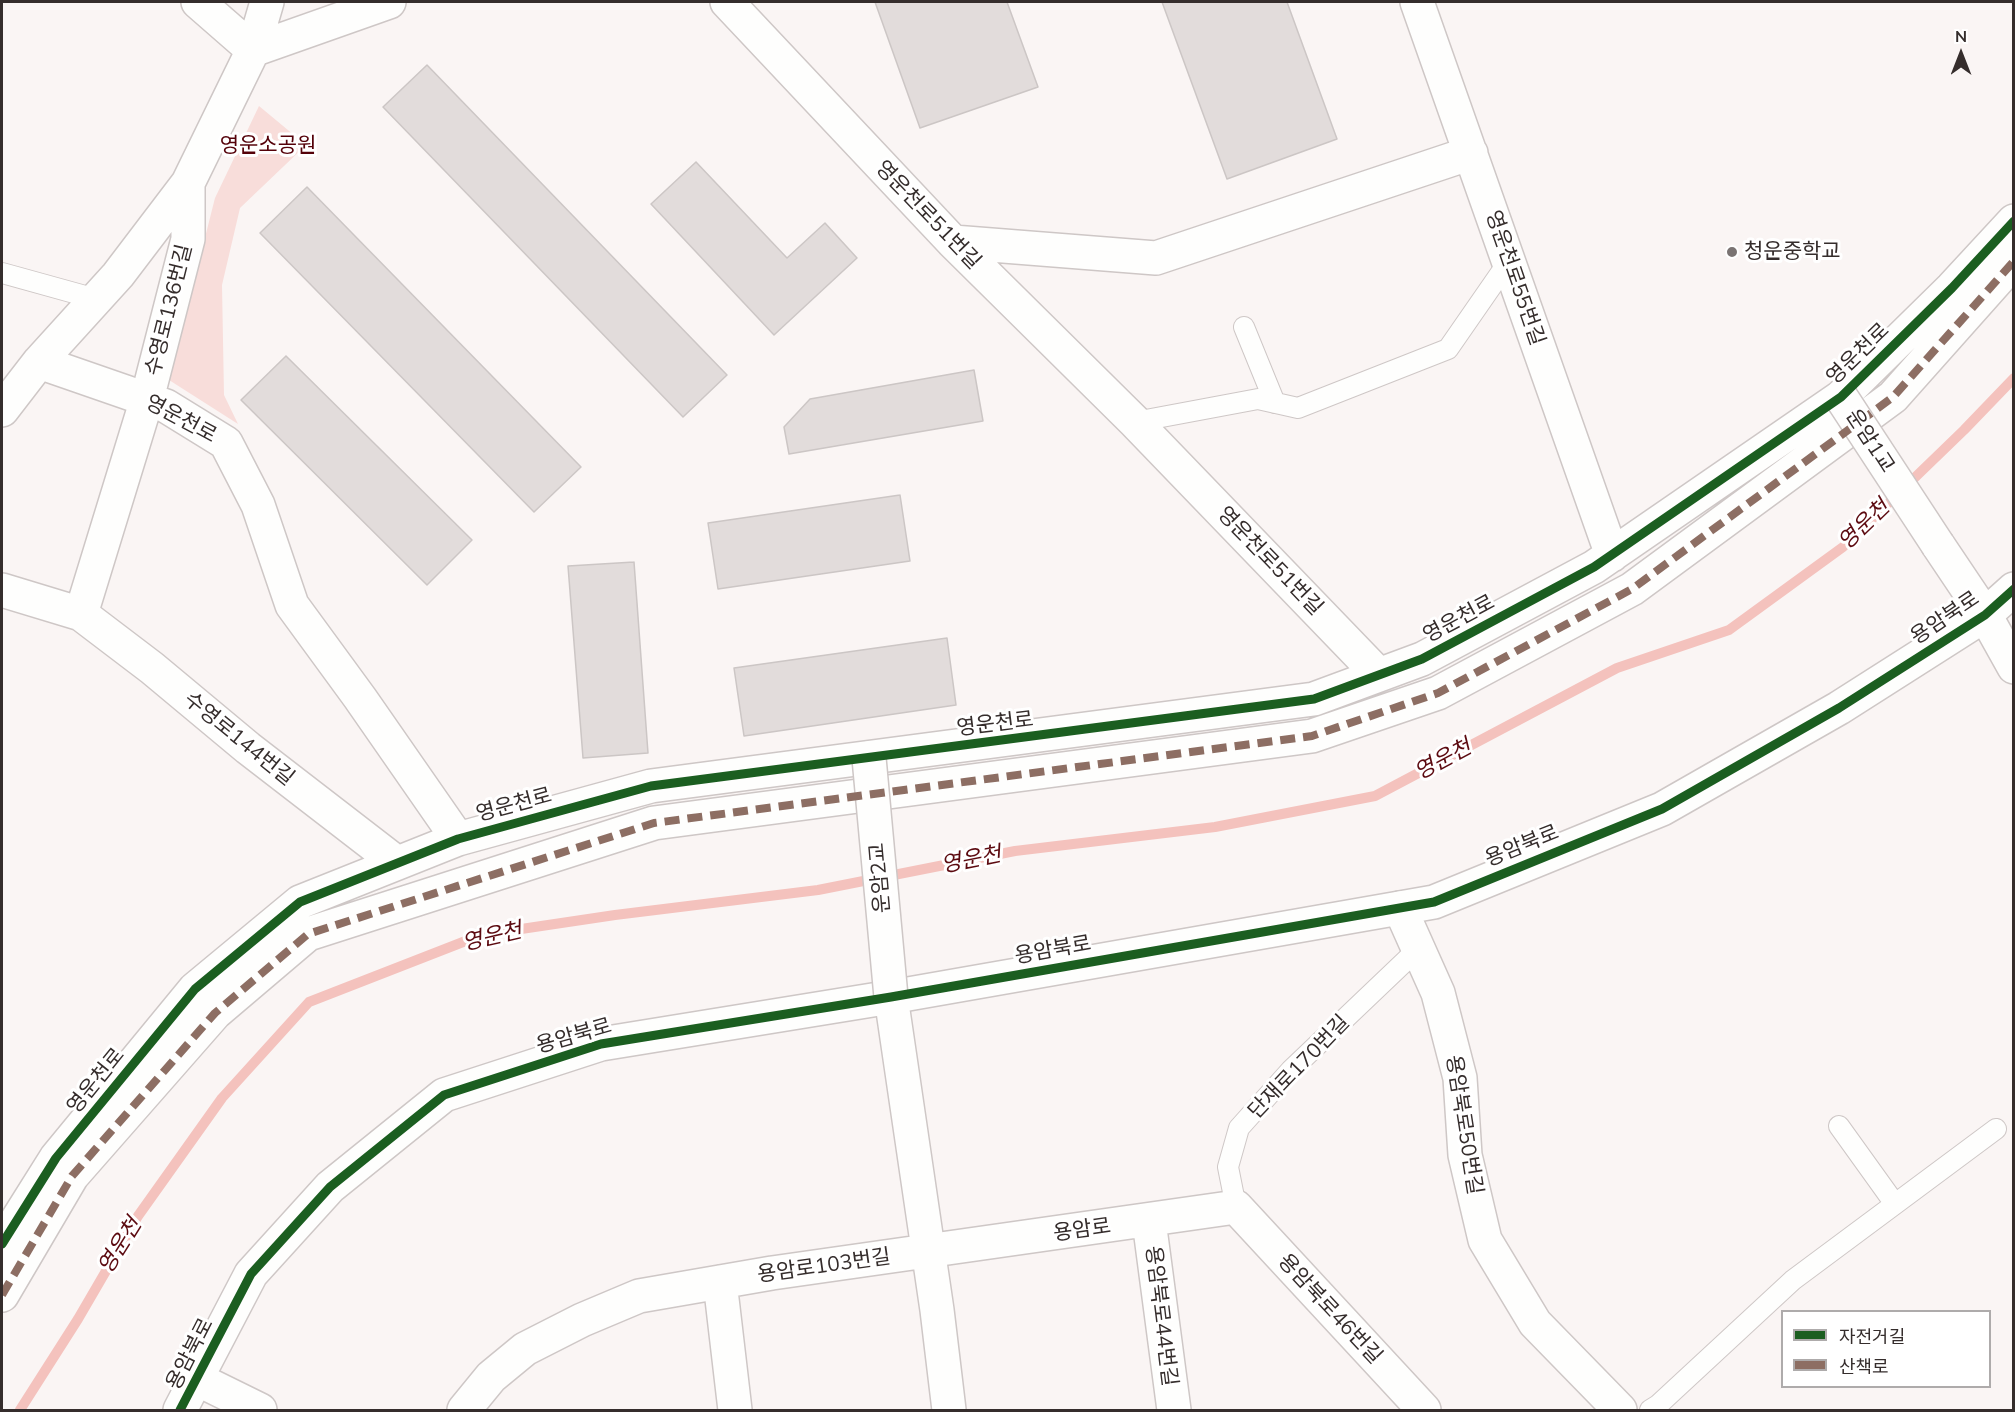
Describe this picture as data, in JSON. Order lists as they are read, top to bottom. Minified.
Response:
{"streets":{"street":["영운천로51번길","영운천로55번길","수영로136번길","영운천로","운암1교","용암북로","수영로144번길","운암2교","용암북로50번길","용암로","용암로103번길","용암북로46번길","용암북로44번길"],"lane":["단재로170번길"]},"crossings":[["영운천로51번길","영운천로"],["영운천로55번길","영운천로"],["수영로136번길","영운천로"],["영운천로","운암1교"],["영운천로","수영로144번길"],["영운천로","운암2교"],["운암1교","용암북로"],["용암북로","운암2교"],["용암북로","용암북로50번길"],["단재로170번길","용암북로50번길"],["단재로170번길","용암로"],["단재로170번길","용암북로46번길"],["용암로","용암로103번길"],["용암로","용암북로46번길"],["용암로","용암북로44번길"]],"water":["영운천"],"parks":["영운소공원"],"places":["청운중학교"],"legend":["자전거길","산책로"],"north":"top"}
